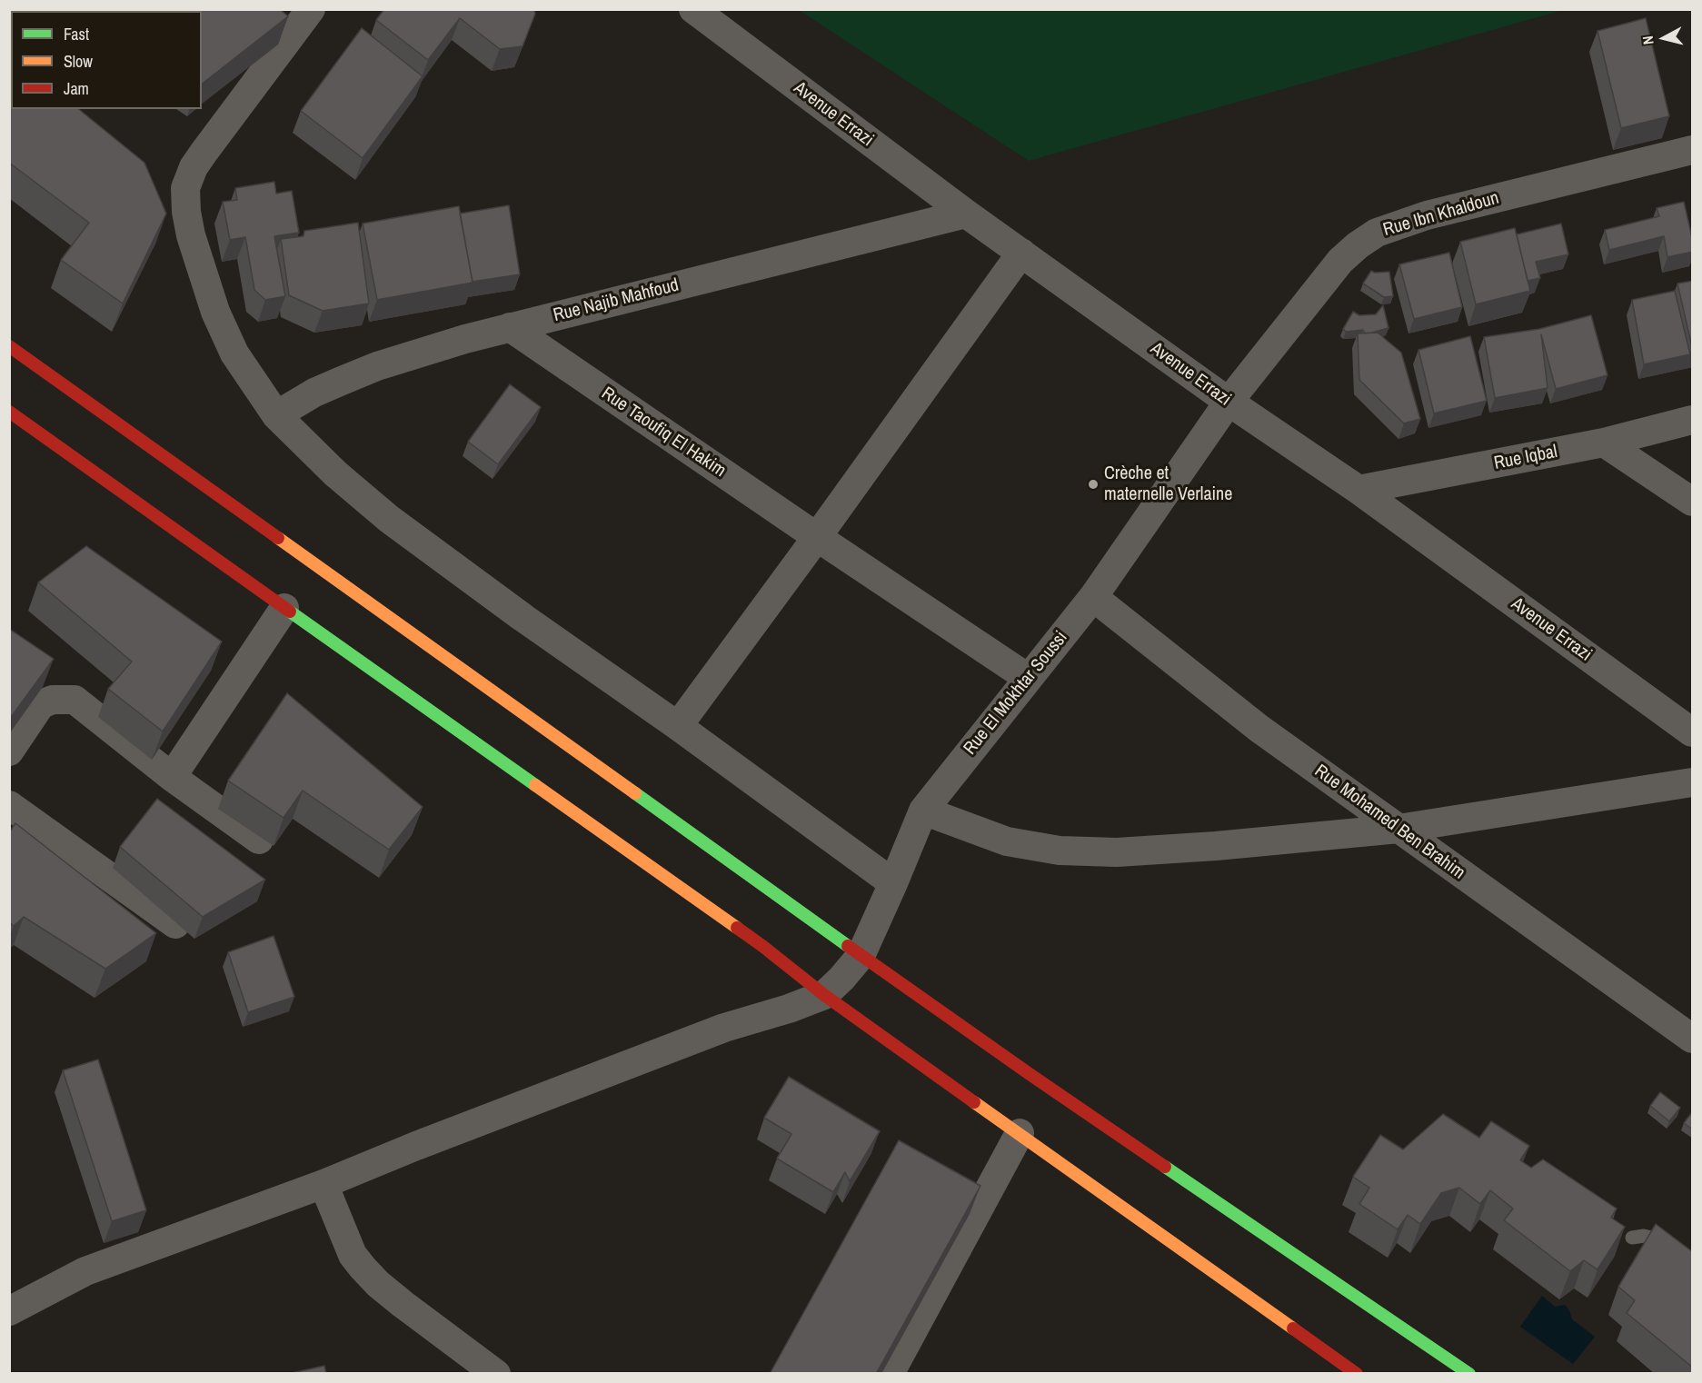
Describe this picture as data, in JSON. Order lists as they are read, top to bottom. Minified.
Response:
{"streets":{"street":["Avenue Errazi","Rue Ibn Khaldoun","Rue Najib Mahfoud","Rue Taoufiq El Hakim","Rue Iqbal","Rue El Mokhtar Soussi","Rue Mohamed Ben Brahim"]},"crossings":[["Avenue Errazi","Rue Ibn Khaldoun"],["Avenue Errazi","Rue Najib Mahfoud"],["Avenue Errazi","Rue Iqbal"],["Avenue Errazi","Rue El Mokhtar Soussi"],["Rue Ibn Khaldoun","Rue El Mokhtar Soussi"],["Rue Najib Mahfoud","Rue Taoufiq El Hakim"],["Rue Taoufiq El Hakim","Rue El Mokhtar Soussi"],["Rue El Mokhtar Soussi","Rue Mohamed Ben Brahim"]],"places":["Crèche et maternelle Verlaine"],"legend":["Fast","Slow","Jam"],"north":"left"}
